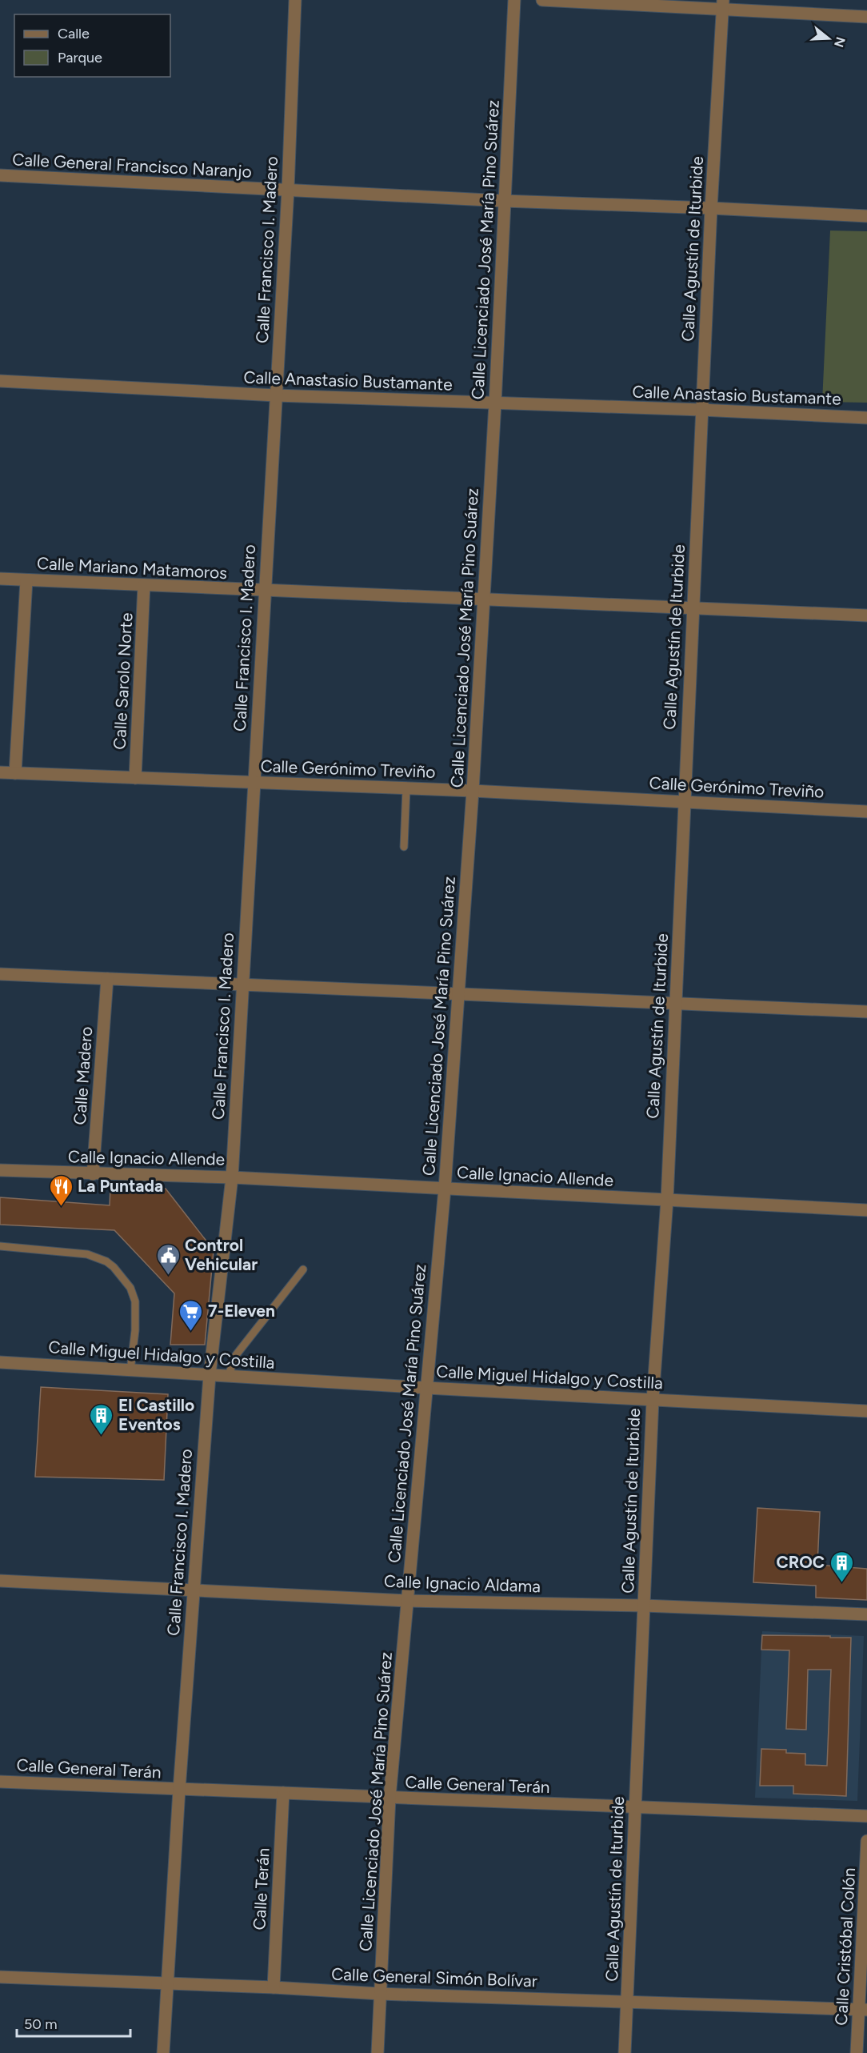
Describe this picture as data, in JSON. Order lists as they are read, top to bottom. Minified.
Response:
{"streets":{"street":["Calle General Francisco Naranjo","Calle Agustín de Iturbide","Calle Francisco I. Madero","Calle Licenciado José María Pino Suárez","Calle Anastasio Bustamante","Calle Mariano Matamoros","Calle Sarolo Norte","Calle Gerónimo Treviño","Calle Madero","Calle Ignacio Allende","Calle Miguel Hidalgo y Costilla","Calle Ignacio Aldama","Calle General Terán","Calle Terán","Calle Cristóbal Colón","Calle General Simón Bolívar"]},"crossings":[["Calle General Francisco Naranjo","Calle Agustín de Iturbide"],["Calle General Francisco Naranjo","Calle Francisco I. Madero"],["Calle General Francisco Naranjo","Calle Licenciado José María Pino Suárez"],["Calle Agustín de Iturbide","Calle Anastasio Bustamante"],["Calle Agustín de Iturbide","Calle Mariano Matamoros"],["Calle Agustín de Iturbide","Calle Gerónimo Treviño"],["Calle Agustín de Iturbide","Calle Ignacio Allende"],["Calle Agustín de Iturbide","Calle Miguel Hidalgo y Costilla"],["Calle Agustín de Iturbide","Calle Ignacio Aldama"],["Calle Agustín de Iturbide","Calle General Terán"],["Calle Agustín de Iturbide","Calle General Simón Bolívar"],["Calle Francisco I. Madero","Calle Anastasio Bustamante"],["Calle Francisco I. Madero","Calle Mariano Matamoros"],["Calle Francisco I. Madero","Calle Gerónimo Treviño"],["Calle Francisco I. Madero","Calle Ignacio Allende"],["Calle Francisco I. Madero","Calle Miguel Hidalgo y Costilla"],["Calle Francisco I. Madero","Calle Ignacio Aldama"],["Calle Francisco I. Madero","Calle General Terán"],["Calle Francisco I. Madero","Calle General Simón Bolívar"],["Calle Licenciado José María Pino Suárez","Calle Anastasio Bustamante"],["Calle Licenciado José María Pino Suárez","Calle Mariano Matamoros"],["Calle Licenciado José María Pino Suárez","Calle Gerónimo Treviño"],["Calle Licenciado José María Pino Suárez","Calle Ignacio Allende"],["Calle Licenciado José María Pino Suárez","Calle Miguel Hidalgo y Costilla"],["Calle Licenciado José María Pino Suárez","Calle Ignacio Aldama"],["Calle Licenciado José María Pino Suárez","Calle General Terán"],["Calle Licenciado José María Pino Suárez","Calle General Simón Bolívar"],["Calle Mariano Matamoros","Calle Sarolo Norte"],["Calle Sarolo Norte","Calle Gerónimo Treviño"],["Calle Madero","Calle Ignacio Allende"],["Calle General Terán","Calle Terán"],["Calle Terán","Calle General Simón Bolívar"],["Calle Cristóbal Colón","Calle General Simón Bolívar"]],"places":{"restaurant":["La Puntada"],"public building":["Control Vehicular"],"supermarket":["7-Eleven"],"building":["El Castillo Eventos","CROC"]},"legend":["Calle","Parque"],"scale_bar":"50 m","north":"right"}
